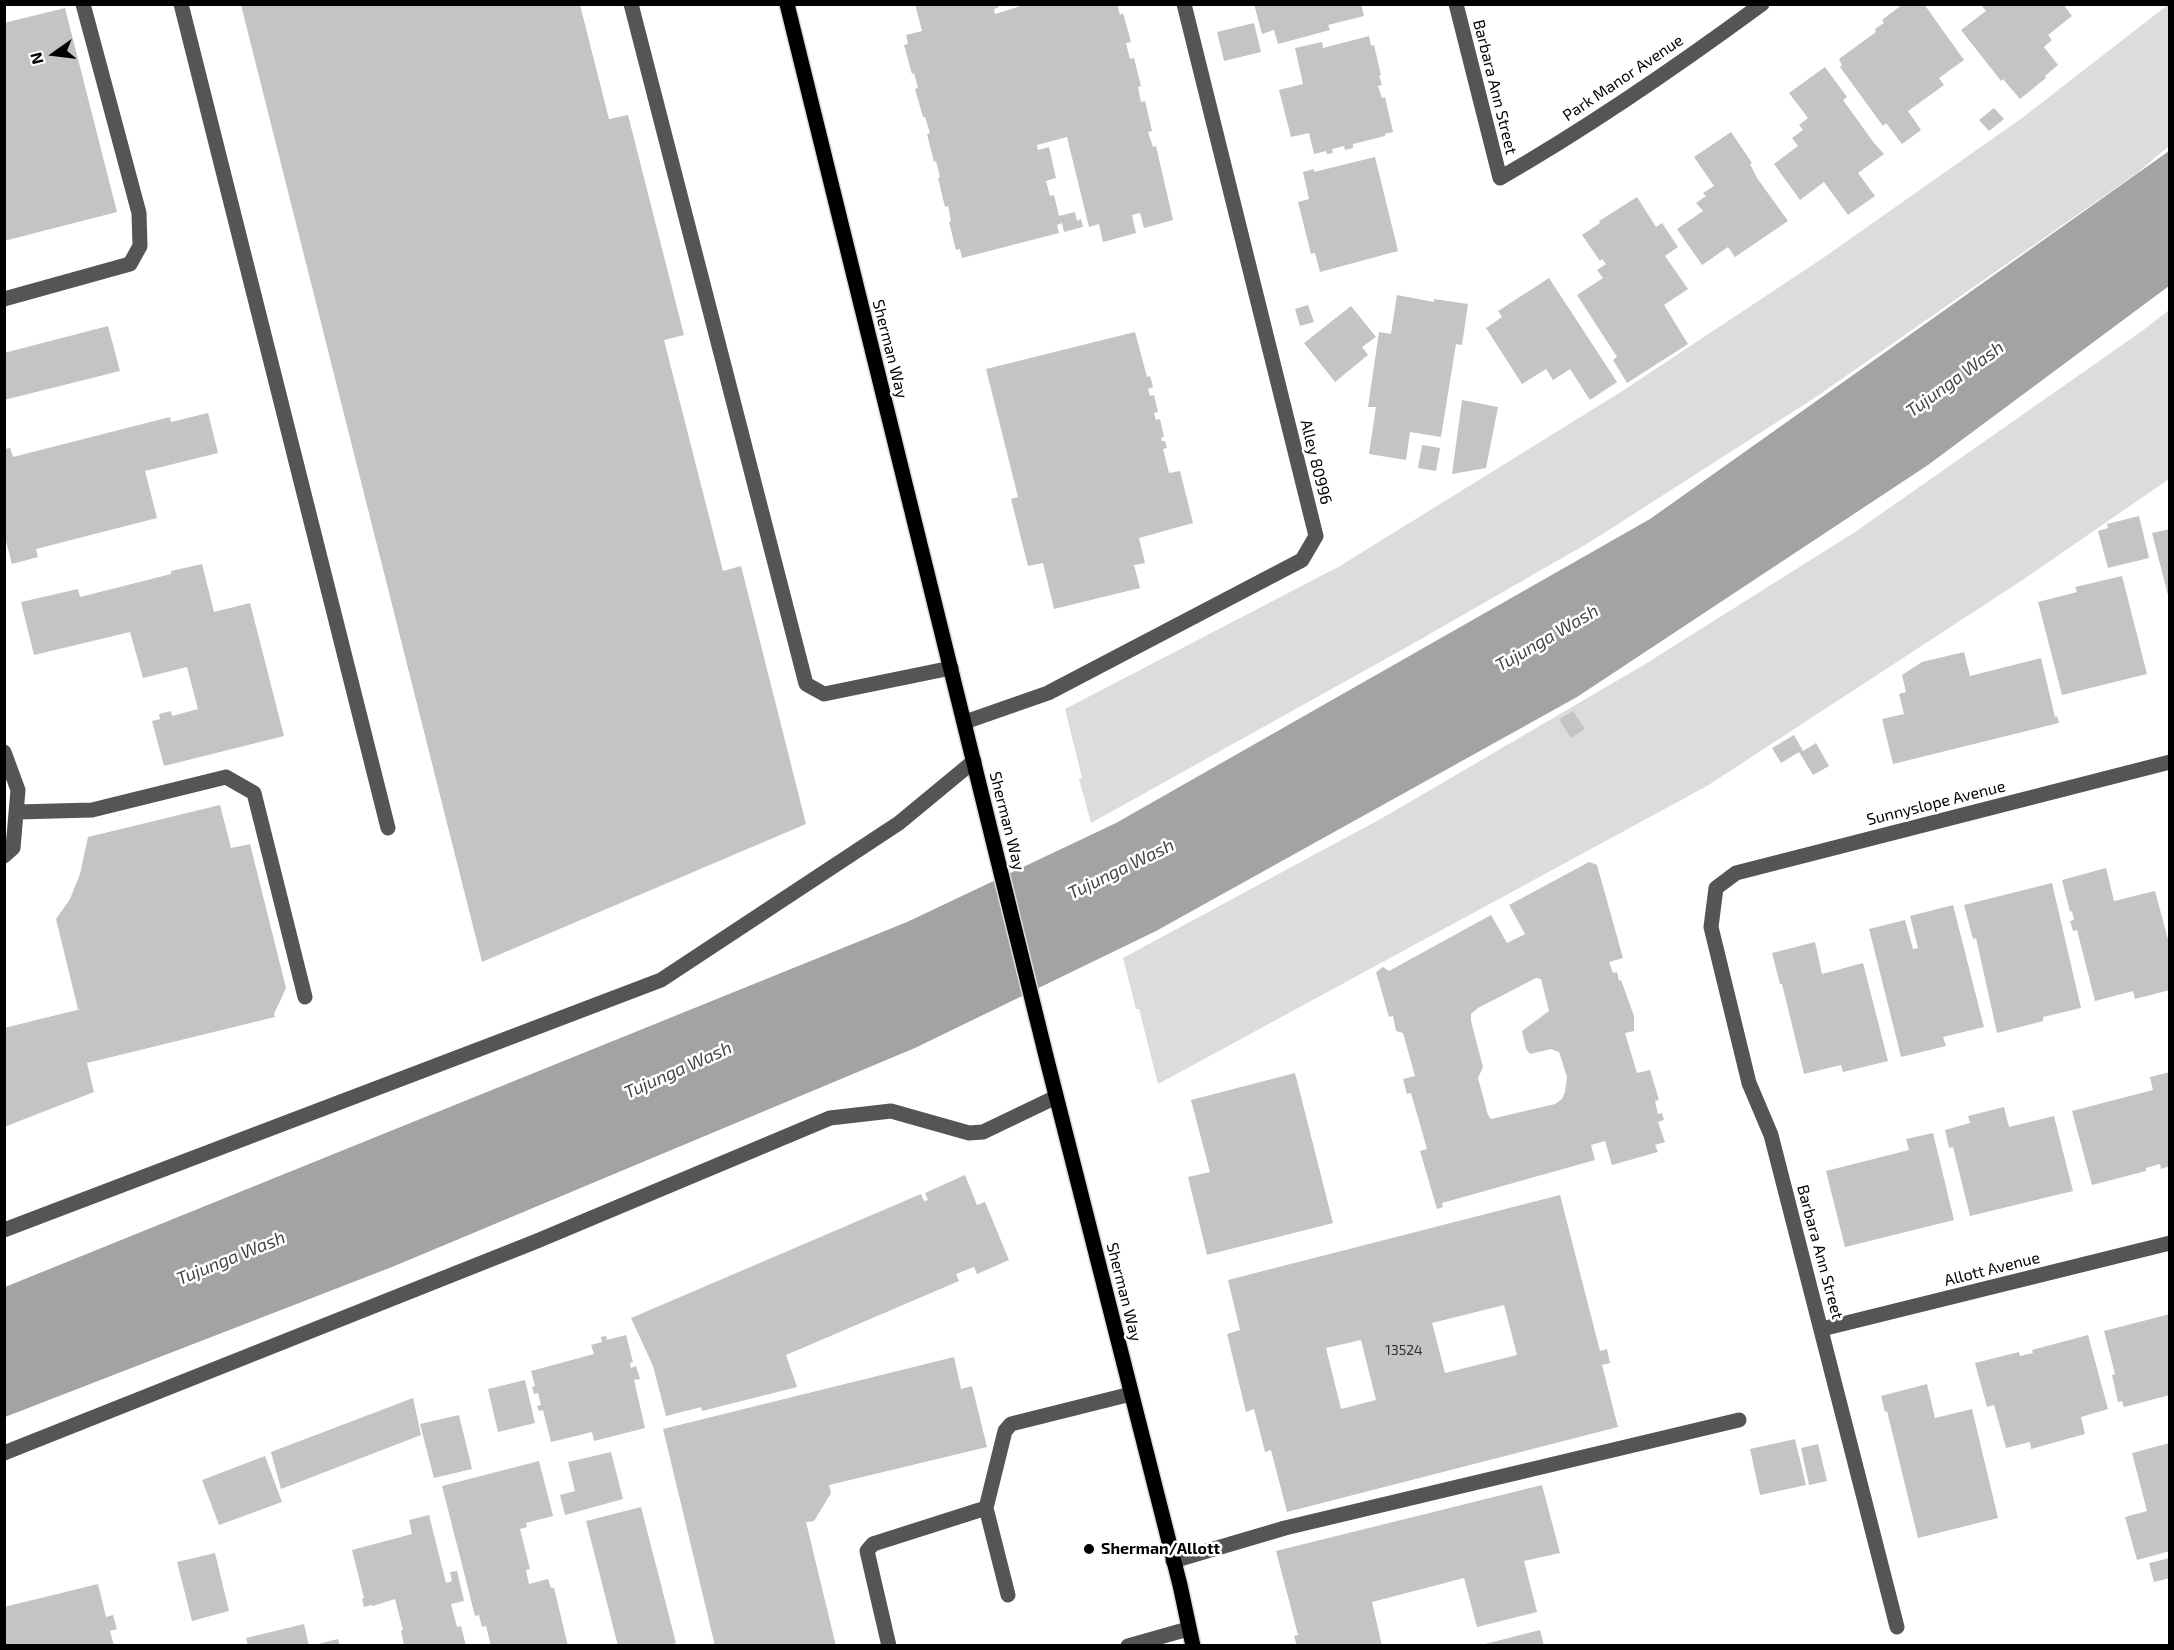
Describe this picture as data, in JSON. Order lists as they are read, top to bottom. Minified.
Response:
{"streets":{"main road":["Sherman Way"],"street":["Park Manor Avenue","Barbara Ann Street","Alley 80996","Sunnyslope Avenue","Allott Avenue"]},"crossings":[["Park Manor Avenue","Barbara Ann Street"],["Barbara Ann Street","Sunnyslope Avenue"],["Barbara Ann Street","Allott Avenue"],["Sherman Way","Alley 80996"]],"water":["Tujunga Wash"],"places":["Sherman/Allott"],"house_numbers":["13524"],"north":"left"}
